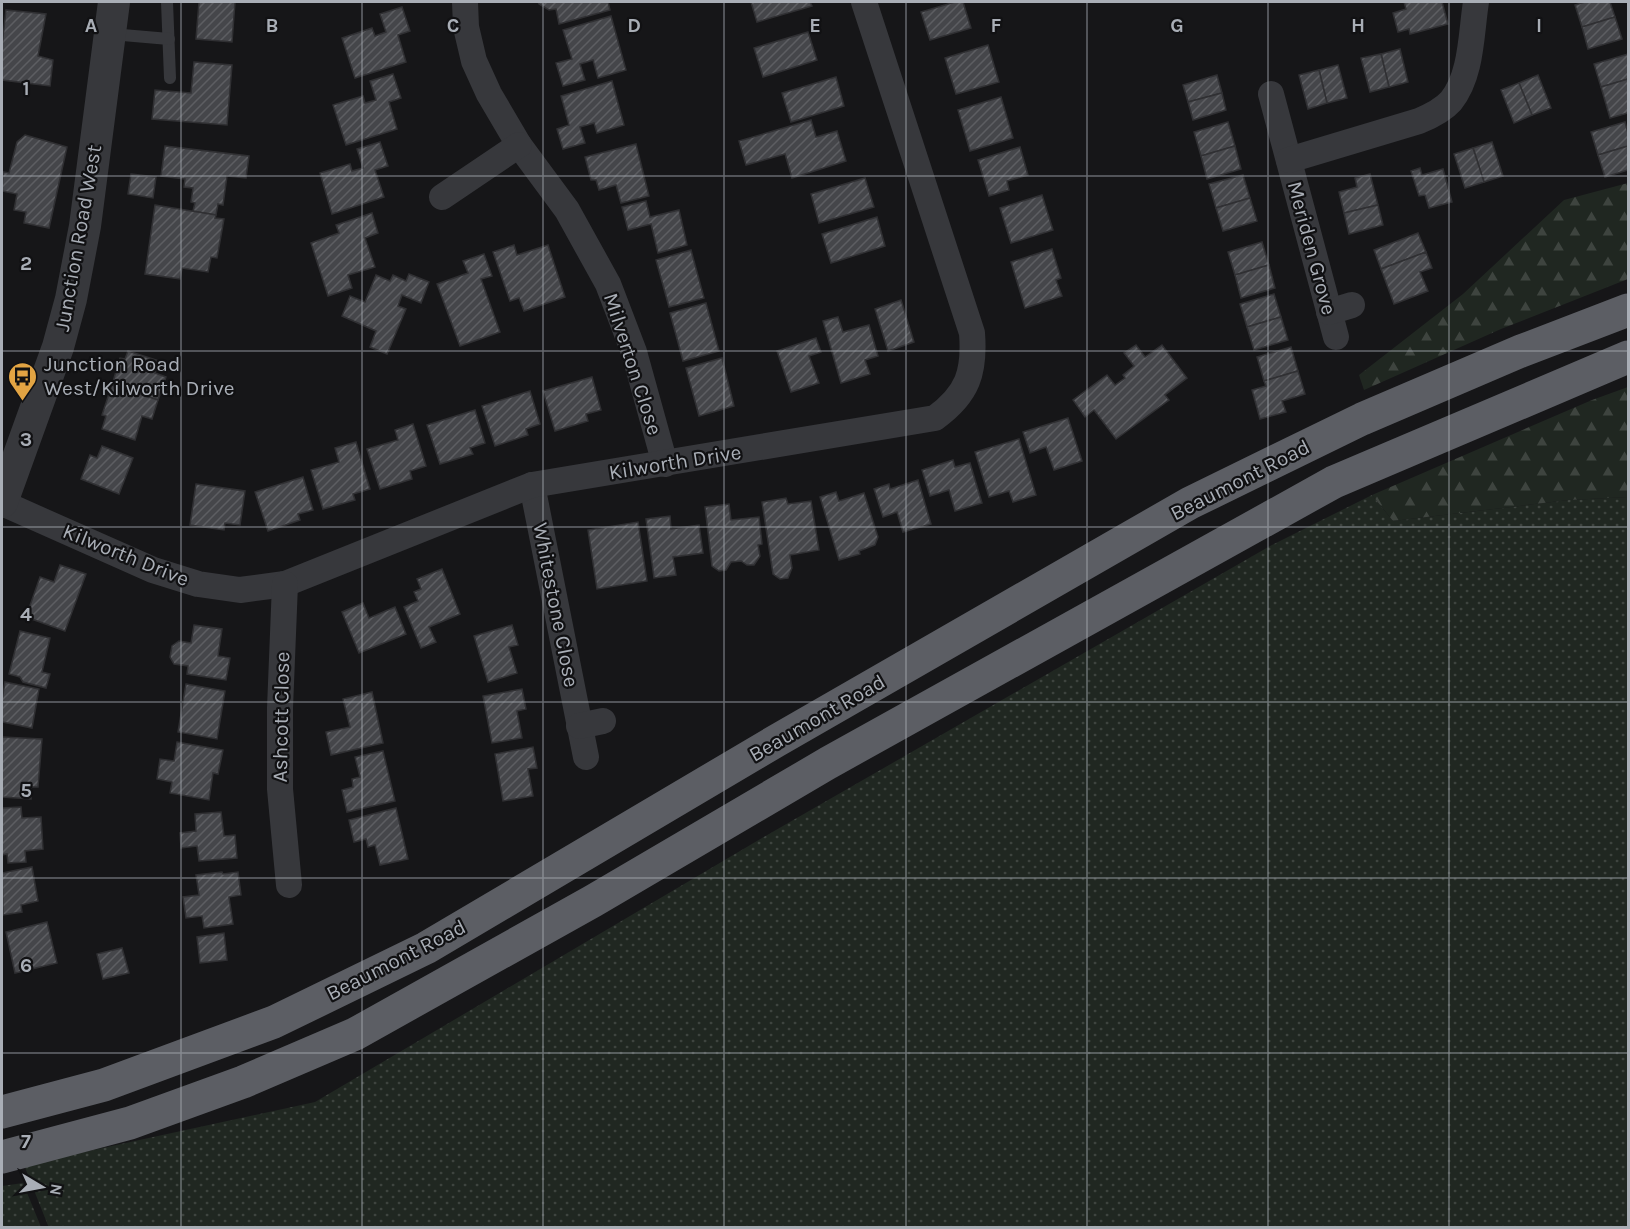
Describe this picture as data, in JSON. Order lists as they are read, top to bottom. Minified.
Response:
{"streets":{"highway":["Beaumont Road"],"street":["Junction Road West","Meriden Grove","Milverton Close","Kilworth Drive","Whitestone Close","Ashcott Close"]},"crossings":[["Junction Road West","Kilworth Drive"],["Milverton Close","Kilworth Drive"],["Kilworth Drive","Whitestone Close"],["Kilworth Drive","Ashcott Close"]],"places":{"bus stop":["Junction Road West/Kilworth Drive"]},"north":"right","grid":{"columns":["A","B","C","D","E","F","G","H","I"],"rows":["1","2","3","4","5","6","7"]}}
